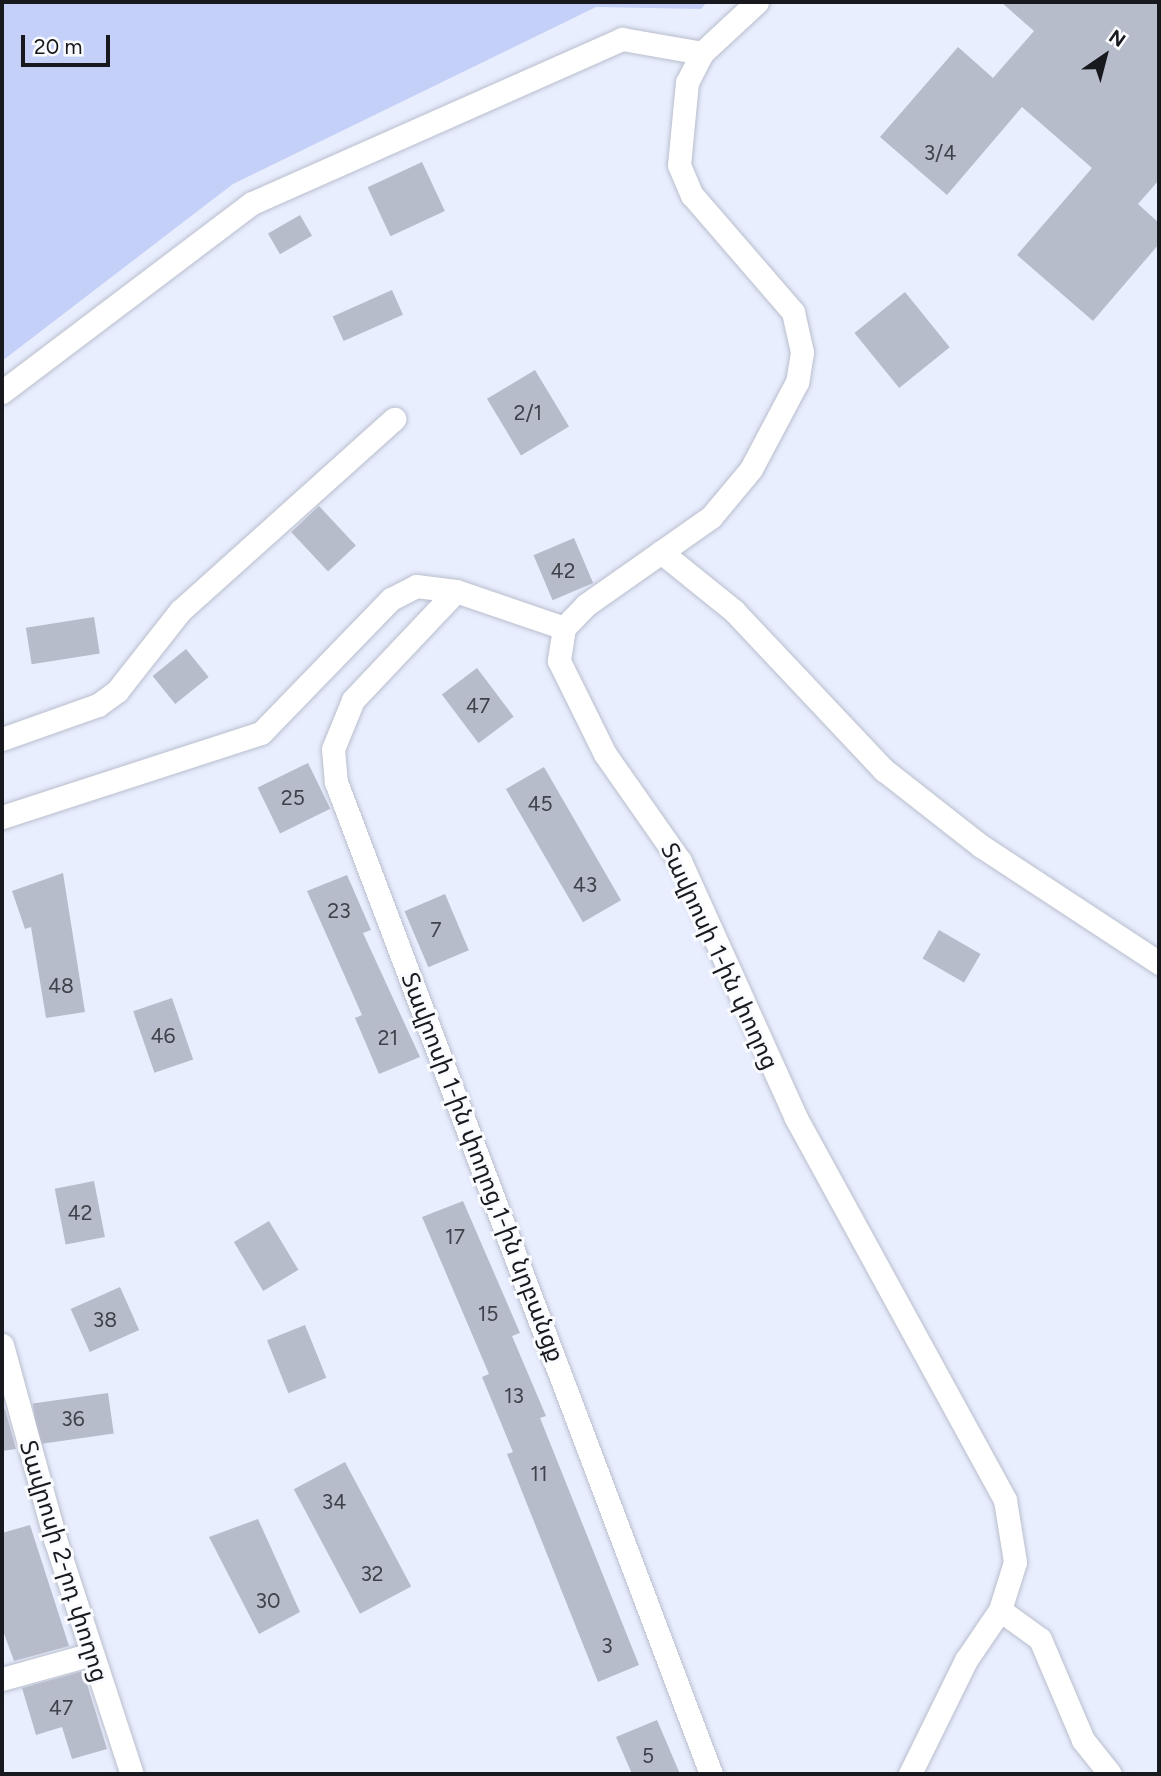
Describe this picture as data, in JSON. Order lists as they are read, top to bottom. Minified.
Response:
{"streets":{"street":["Տավրոսի 1-ին փողոց","Տավրոսի 1-ին փողոց,1-ին նրբանցք","Տավրոսի 2-րդ փողոց"]},"house_numbers":["3/4","2/1","42","47","25","45","43","23","7","48","46","21","42","17","15","38","13","36","11","34","32","30","3","47","5"],"scale_bar":"20 m","north":"top right"}
